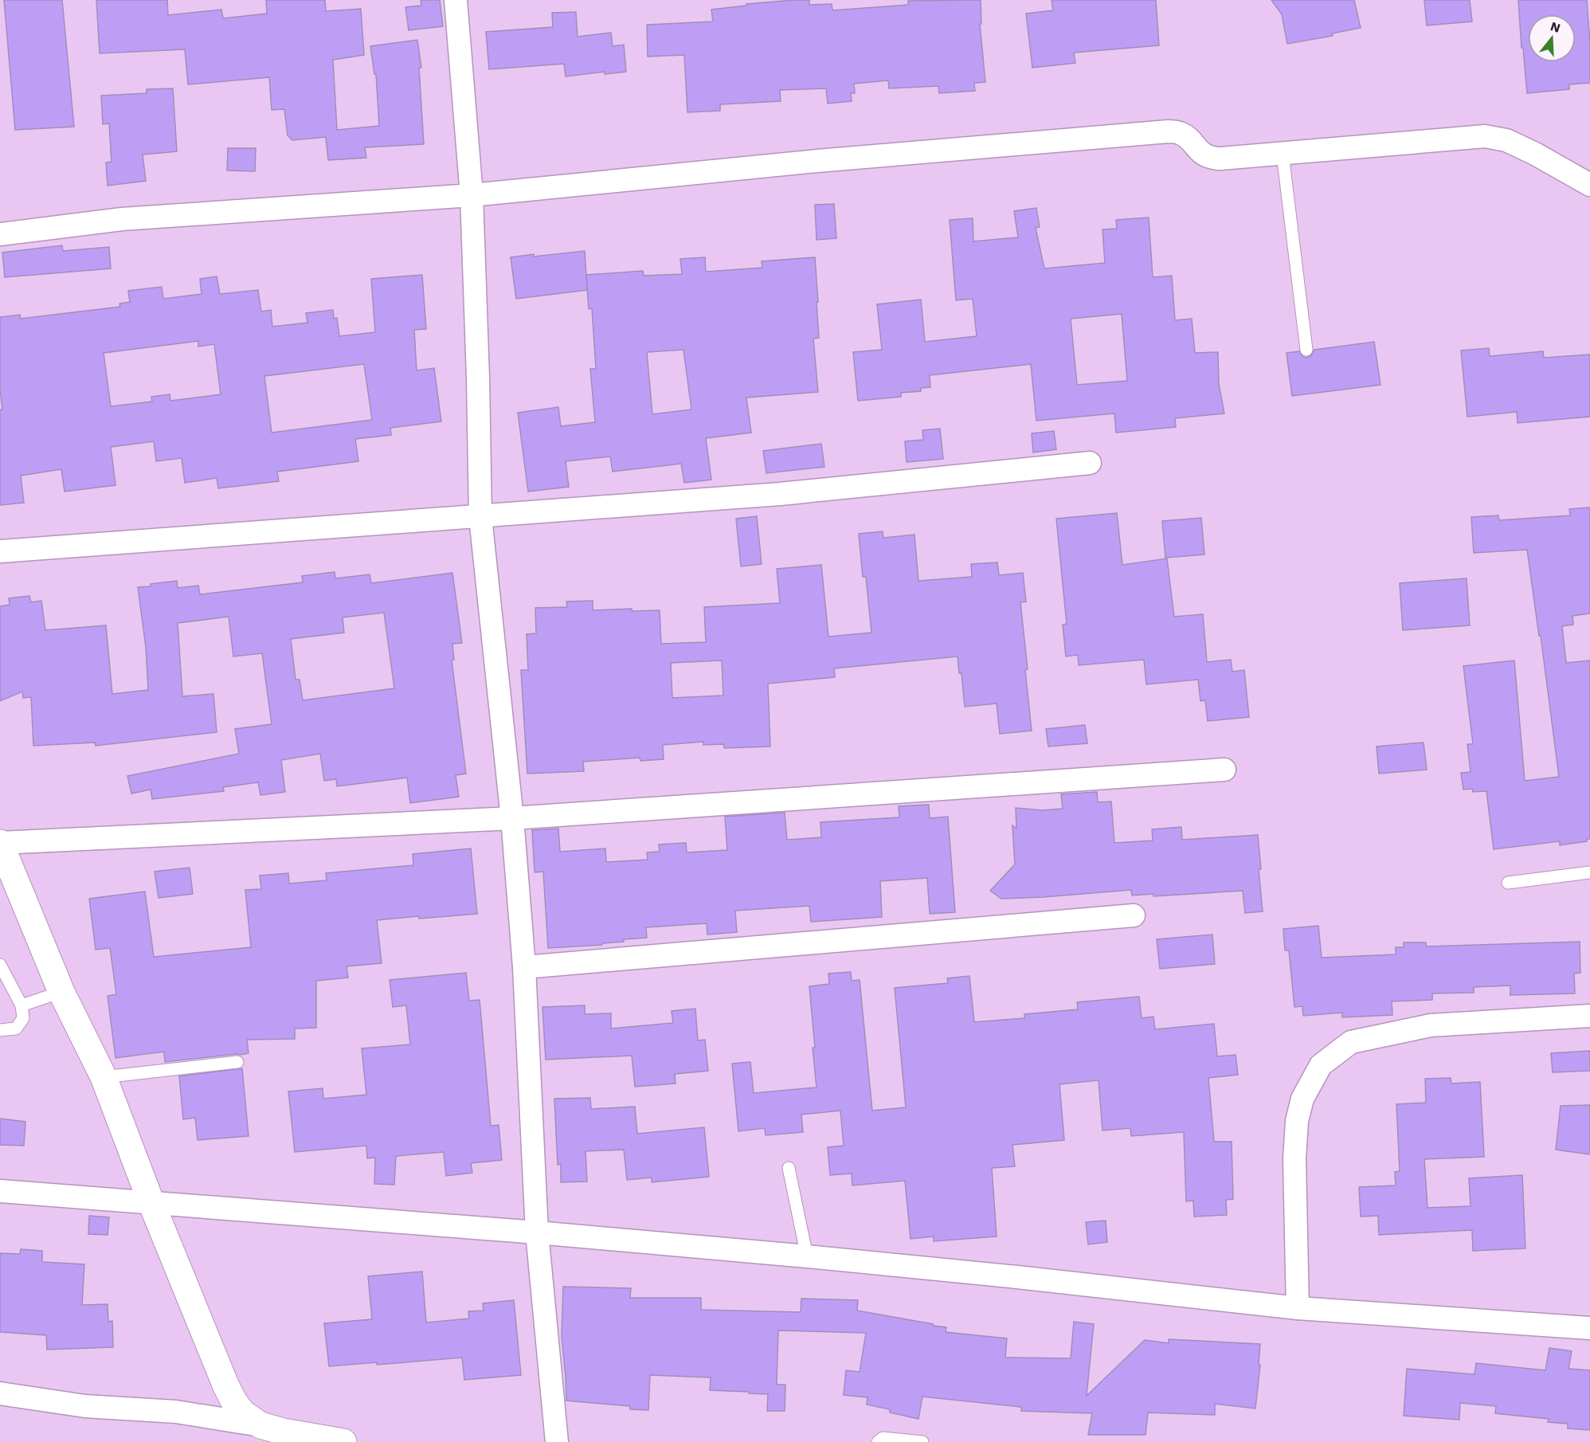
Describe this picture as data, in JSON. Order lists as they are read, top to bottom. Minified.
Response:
{"north":"top"}
